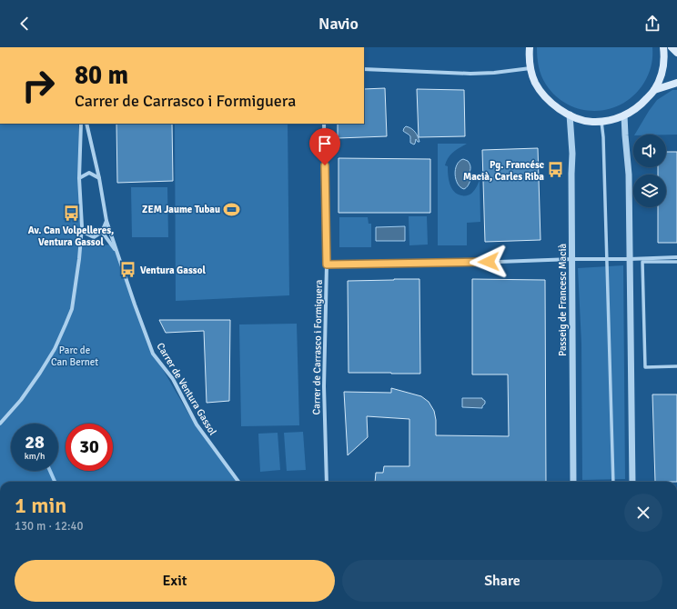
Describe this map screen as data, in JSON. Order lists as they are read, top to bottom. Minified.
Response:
{"streets":{"street":["Passeig de Francesc Macià","Carrer de Carrasco i Formiguera","Carrer de Ventura Gassol"]},"parks":["Parc de Can Bernet"],"places":{"bus stop":["Pg. Francésc Macià, Carles Riba","Av. Can Volpelleres, Ventura Gassol","Ventura Gassol"],"sports":["ZEM Jaume Tubau"]},"page":{"header":"Navio","turn":["80 m","Carrer de Carrasco i Formiguera"],"speed":"28 km/h","limit":"30","heading":["1 min","130 m · 12:40"],"buttons":["Exit","Share"]}}
